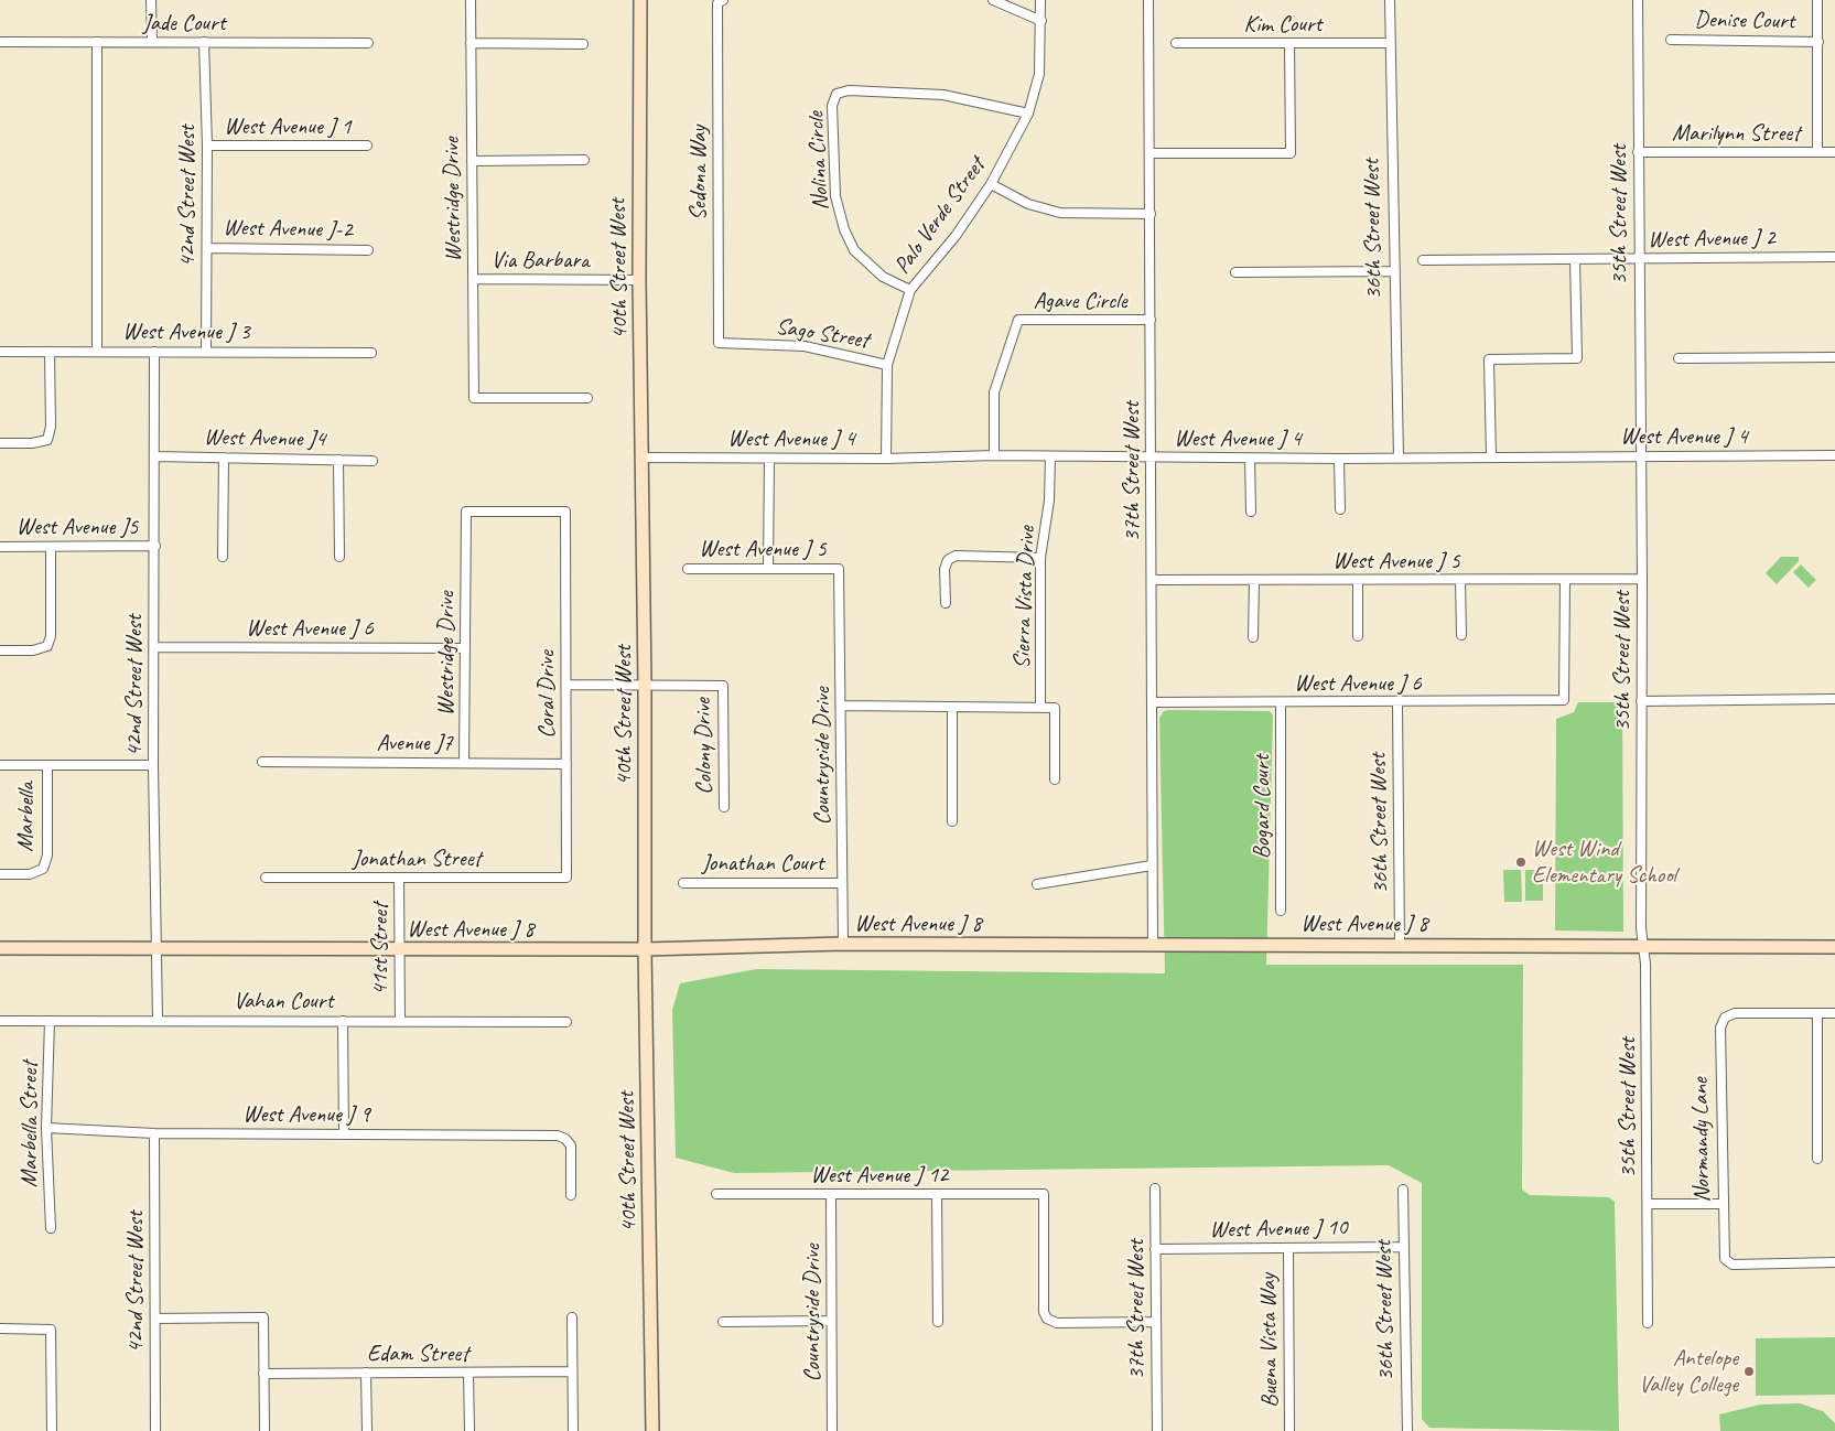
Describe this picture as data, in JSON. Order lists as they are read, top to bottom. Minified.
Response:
{"streets":{"street":["Denise Court","Jade Court","Kim Court","West Avenue J 1","Marilynn Street","Nolina Circle","Sedona Way","42nd Street West","Westridge Drive","35th Street West","Palo Verde Street","West Avenue J-2","36th Street West","West Avenue J 2","Via Barbara","40th Street West","Agave Circle","West Avenue J 3","Sago Street","West Avenue J 4","West Avenue J4","37th Street West","West Avenue J5","West Avenue J 5","Sierra Vista Drive","West Avenue J 6","Coral Drive","Avenue J7","Colony Drive","Countryside Drive","Bogard Court","Marbella","Jonathan Street","Jonathan Court","West Avenue J 8","41st Street","Vahan Court","West Avenue J 9","Marbella Street","Normandy Lane","West Avenue J 12","West Avenue J 10","Buena Vista Way","Edam Street"]},"crossings":[["Jade Court","42nd Street West"],["Kim Court","36th Street West"],["West Avenue J 1","42nd Street West"],["Marilynn Street","35th Street West"],["Nolina Circle","Palo Verde Street"],["Sedona Way","Sago Street"],["42nd Street West","West Avenue J-2"],["42nd Street West","West Avenue J 3"],["42nd Street West","West Avenue J4"],["42nd Street West","West Avenue J5"],["42nd Street West","West Avenue J 6"],["42nd Street West","West Avenue J 8"],["42nd Street West","Vahan Court"],["42nd Street West","West Avenue J 9"],["Westridge Drive","Via Barbara"],["Westridge Drive","West Avenue J 6"],["Westridge Drive","Coral Drive"],["Westridge Drive","Avenue J7"],["35th Street West","West Avenue J 2"],["35th Street West","West Avenue J 4"],["35th Street West","West Avenue J 5"],["35th Street West","West Avenue J 8"],["Palo Verde Street","Sago Street"],["Palo Verde Street","West Avenue J 4"],["36th Street West","West Avenue J 4"],["36th Street West","West Avenue J 6"],["36th Street West","West Avenue J 8"],["36th Street West","West Avenue J 10"],["Via Barbara","40th Street West"],["40th Street West","West Avenue J 4"],["40th Street West","Colony Drive"],["40th Street West","West Avenue J 8"],["Agave Circle","West Avenue J 4"],["Agave Circle","37th Street West"],["West Avenue J 4","37th Street West"],["West Avenue J 4","Sierra Vista Drive"],["37th Street West","West Avenue J 5"],["37th Street West","West Avenue J 6"],["37th Street West","West Avenue J 8"],["37th Street West","West Avenue J 12"],["37th Street West","West Avenue J 10"],["West Avenue J 5","West Avenue J 6"],["West Avenue J 5","Countryside Drive"],["West Avenue J 6","Bogard Court"],["Coral Drive","Avenue J7"],["Coral Drive","Jonathan Street"],["Countryside Drive","Jonathan Court"],["Countryside Drive","West Avenue J 8"],["Countryside Drive","West Avenue J 12"],["Jonathan Street","41st Street"],["West Avenue J 8","41st Street"],["41st Street","Vahan Court"],["Vahan Court","Marbella Street"],["West Avenue J 9","Marbella Street"],["West Avenue J 10","Buena Vista Way"]],"places":["West Wind Elementary School","Antelope Valley College"]}
